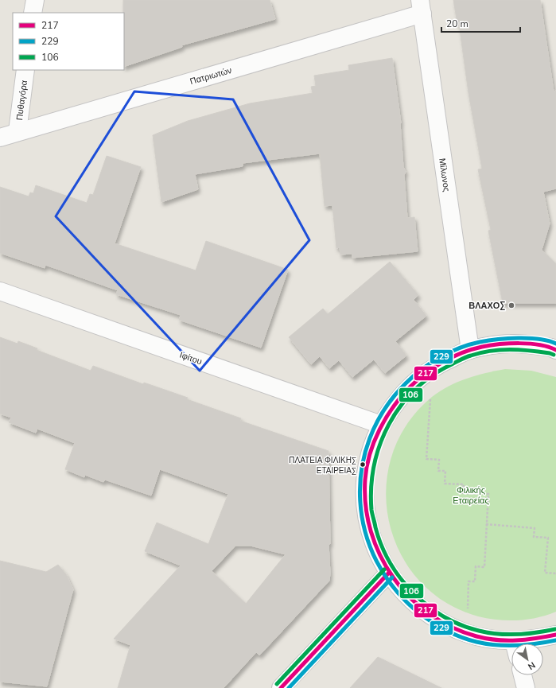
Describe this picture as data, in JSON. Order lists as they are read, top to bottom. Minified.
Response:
{"streets":{"street":["Πατριωτών","Πυθαγόρα","Μίλωνος","Ιφίτου"]},"crossings":[["Πατριωτών","Πυθαγόρα"],["Πατριωτών","Μίλωνος"]],"parks":["Φιλικής Εταιρείας"],"places":["ΒΛΑΧΟΣ","ΠΛΑΤΕΙΑ ΦΙΛΙΚΗΣ ΕΤΑΙΡΕΙΑΣ"],"lines":["transit line 229","transit line 217","transit line 106"],"legend":["217","229","106"],"scale_bar":"20 m","north":"bottom right"}
